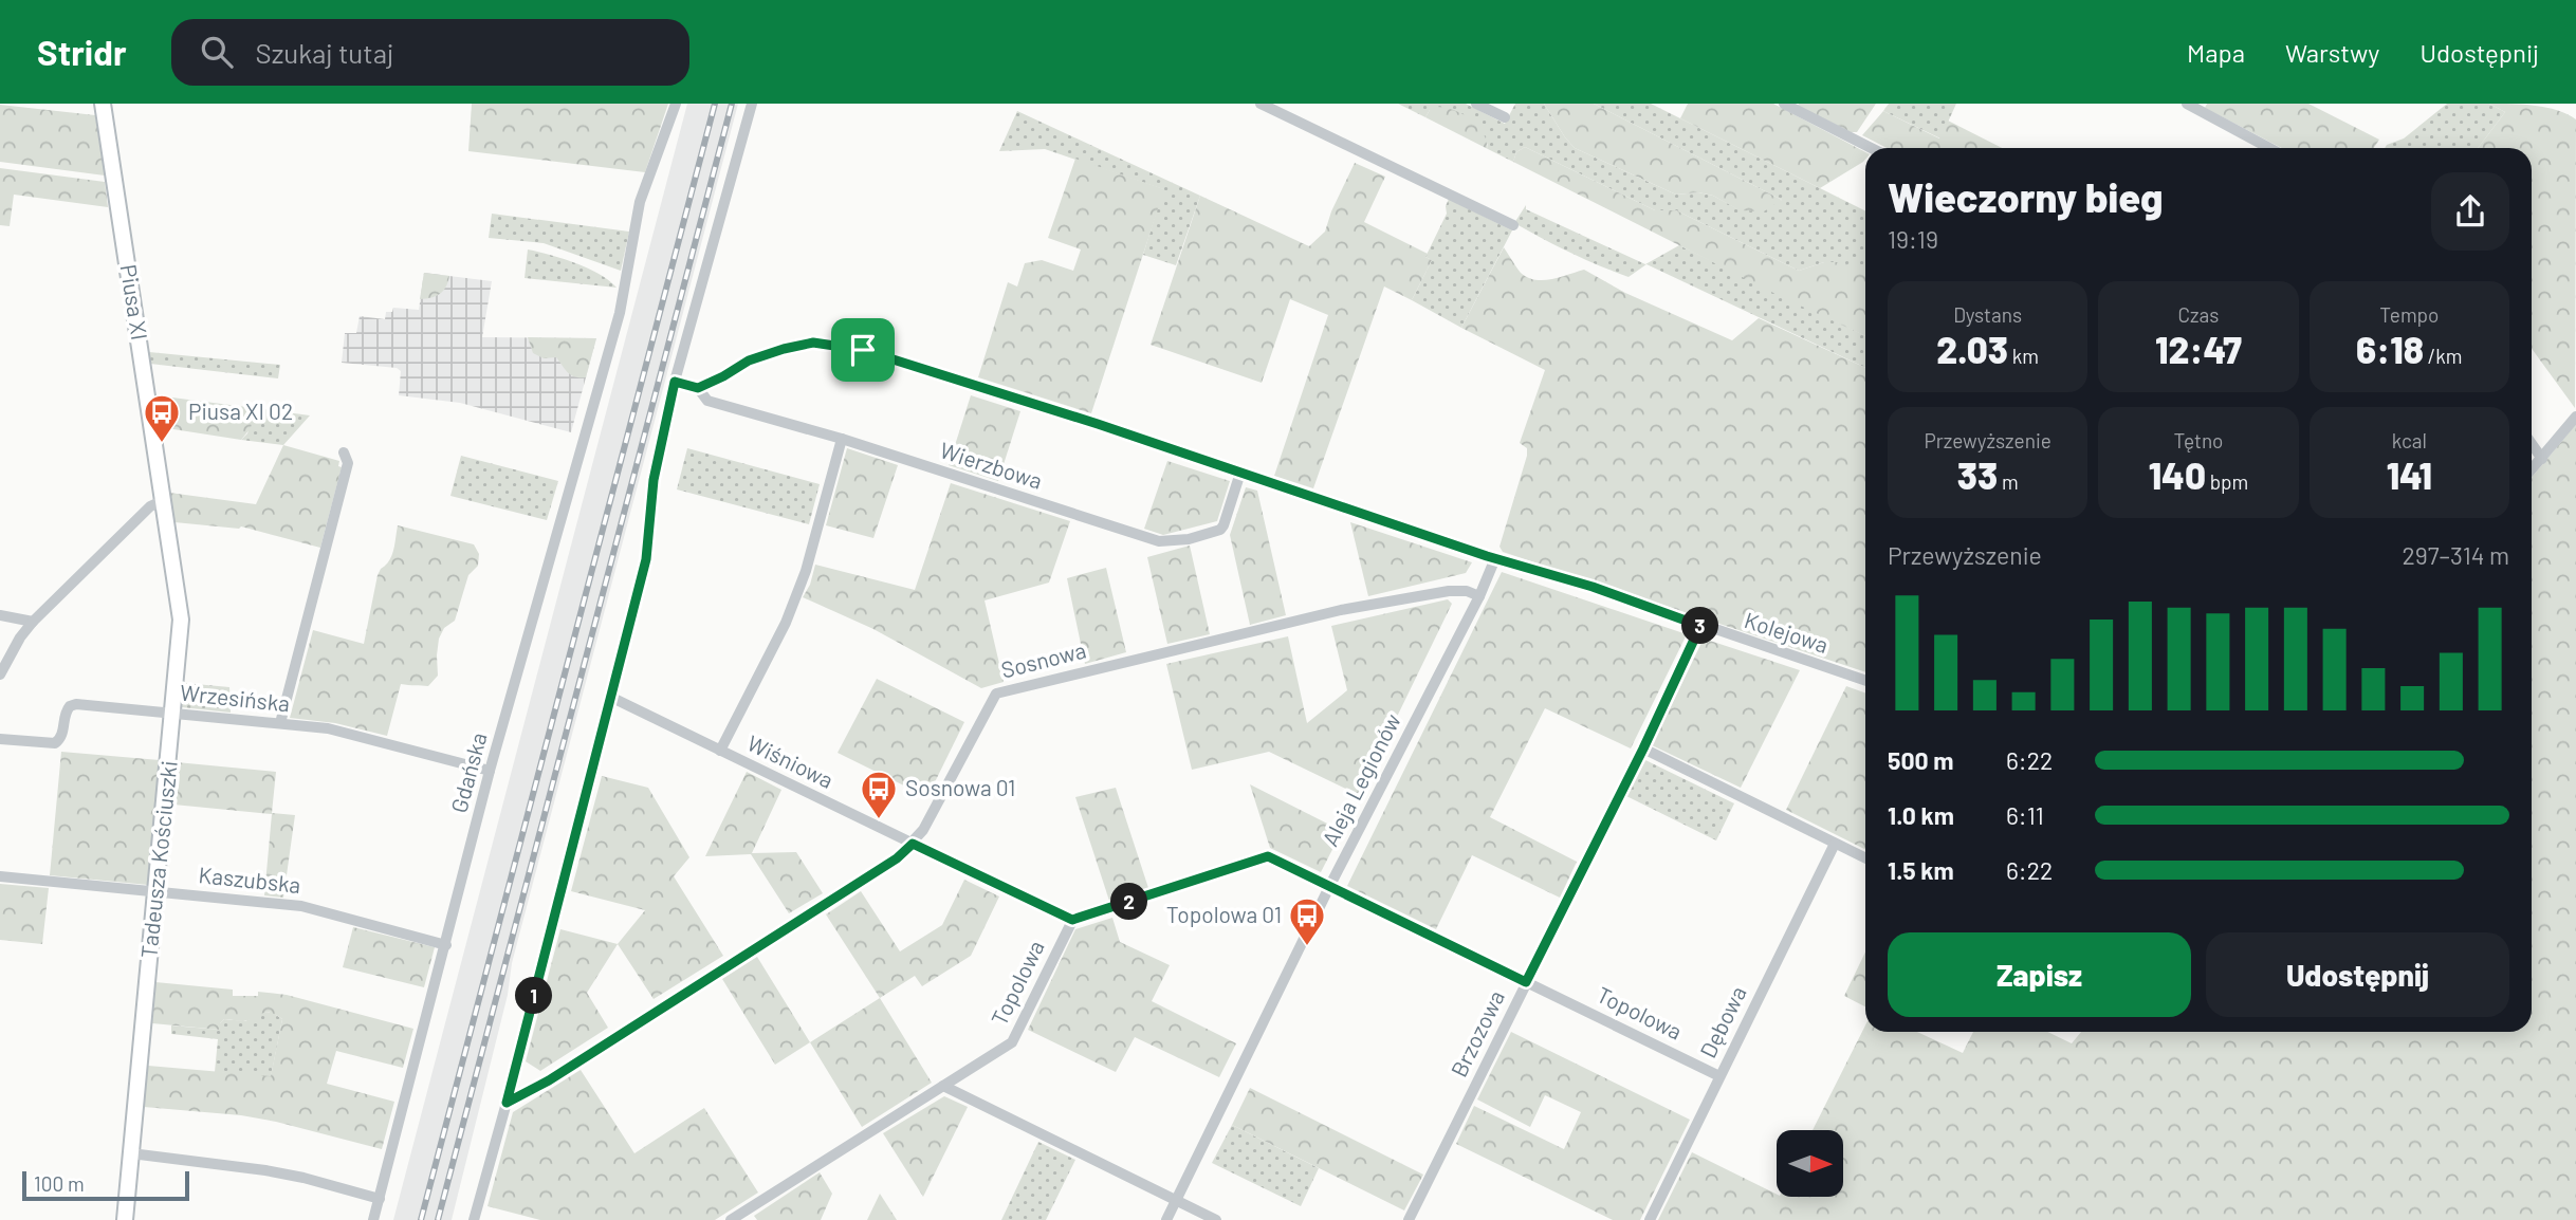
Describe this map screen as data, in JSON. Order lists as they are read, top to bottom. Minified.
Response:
{"streets":{"street":["Piusa XI","Wierzbowa","Kolejowa","Sosnowa","Wrzesińska","Wiśniowa","Gdańska","Aleja Legionów","Tadeusza Kościuszki","Kaszubska","Topolowa","Dębowa","Brzozowa"]},"crossings":[["Piusa XI","Tadeusza Kościuszki"],["Wierzbowa","Kolejowa"],["Kolejowa","Aleja Legionów"],["Kolejowa","Brzozowa"],["Sosnowa","Wiśniowa"],["Sosnowa","Aleja Legionów"],["Wrzesińska","Gdańska"],["Wrzesińska","Tadeusza Kościuszki"],["Wiśniowa","Topolowa"],["Gdańska","Kaszubska"],["Aleja Legionów","Topolowa"],["Tadeusza Kościuszki","Kaszubska"],["Topolowa","Dębowa"],["Topolowa","Brzozowa"]],"places":{"bus stop":["Piusa XI 02","Sosnowa 01","Topolowa 01"]},"scale_bar":"100 m","north":"right","page":{"header":"Stridr","search":"Szukaj tutaj","nav":["Mapa","Warstwy","Udostępnij"],"heading":["Wieczorny bieg","19:19"],"stats":[["Dystans","2.03 km"],["Czas","12:47"],["Tempo","6:18 /km"],["Przewyższenie","33 m"],["Tętno","140 bpm"],["kcal","141"]],"chart":["Przewyższenie","297–314 m"],"pins":["3","2","1"],"list":[{"name":"500 m","note":"6:22"},{"name":"1.0 km","note":"6:11"},{"name":"1.5 km","note":"6:22"}],"buttons":["Zapisz","Udostępnij"],"scale":"100 m"}}
